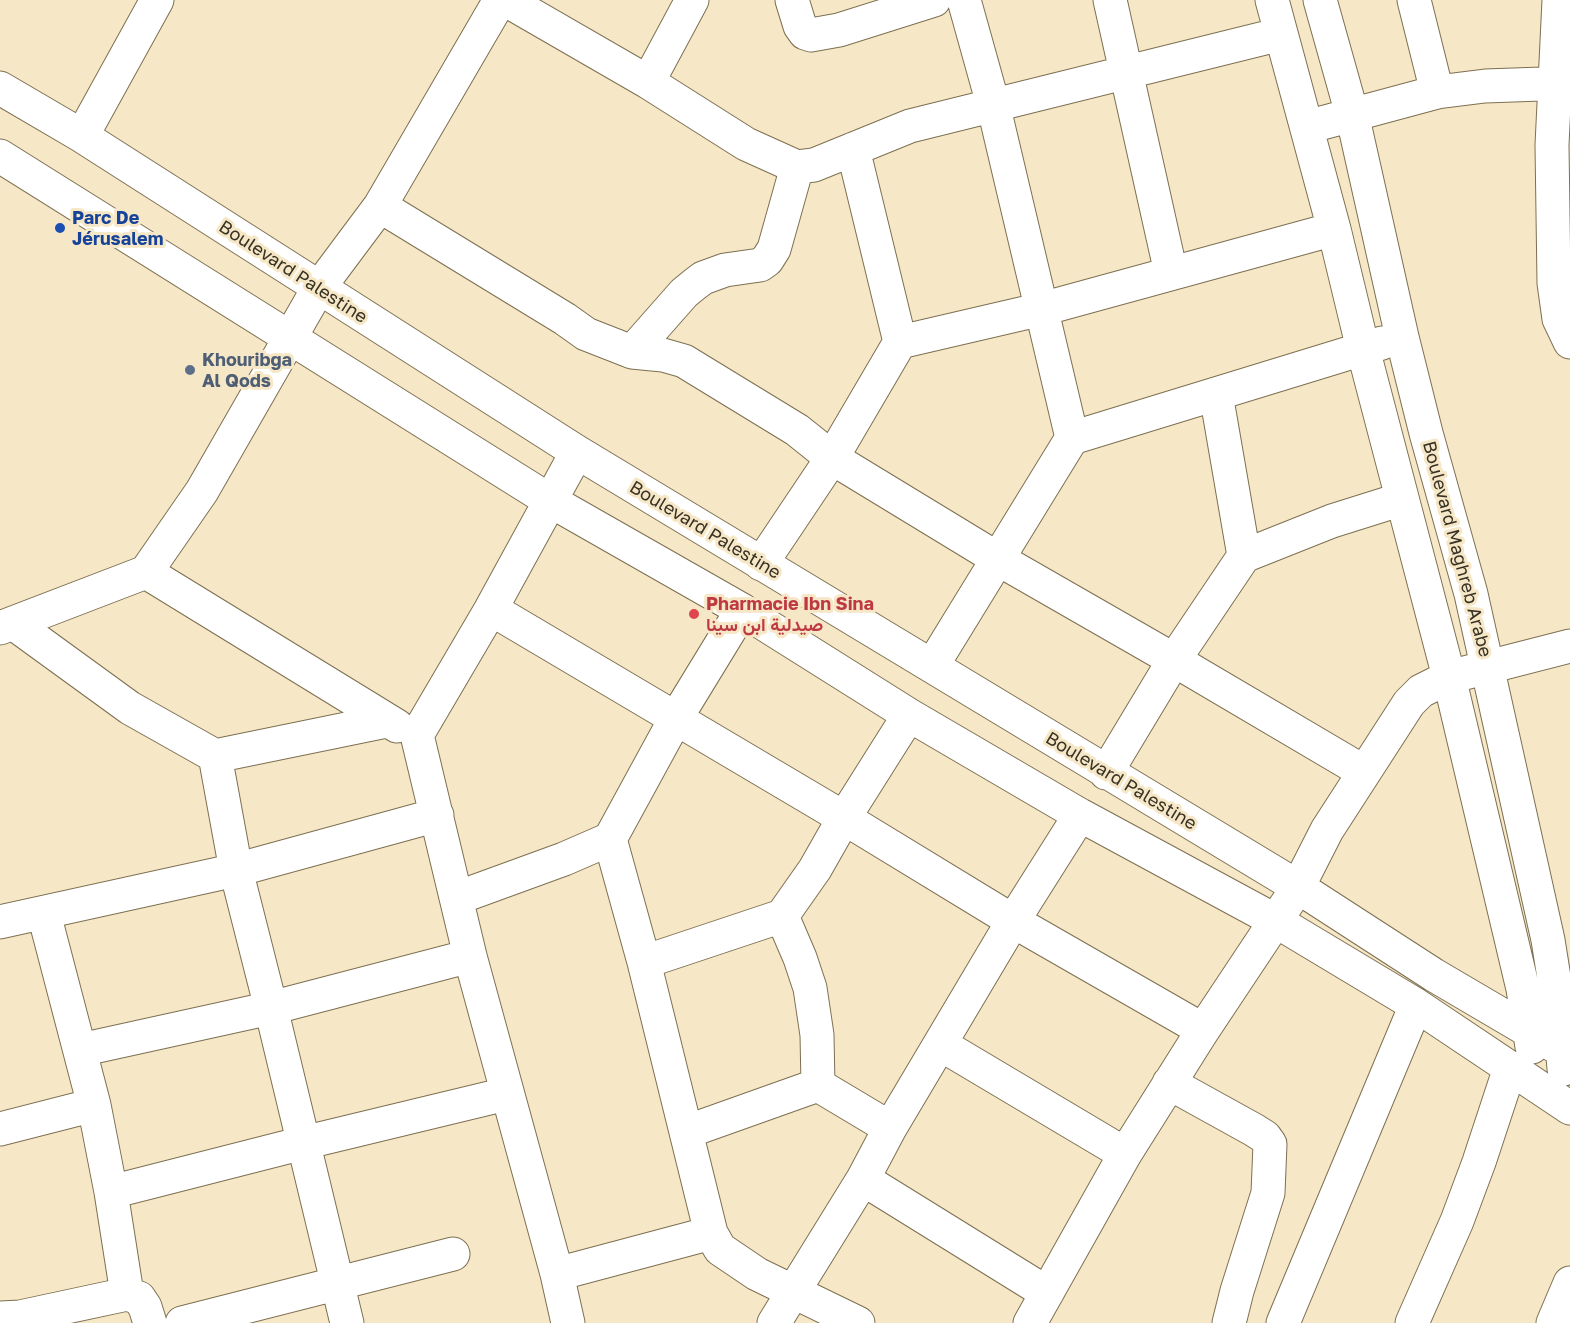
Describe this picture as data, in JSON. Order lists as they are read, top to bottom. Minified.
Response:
{"streets":{"street":["Boulevard Palestine","Boulevard Maghreb Arabe"]},"crossings":[["Boulevard Palestine","Boulevard Maghreb Arabe"]],"places":["Parc De Jérusalem","Khouribga Al Qods","Pharmacie Ibn Sina صيدلية ابن سينا"]}
